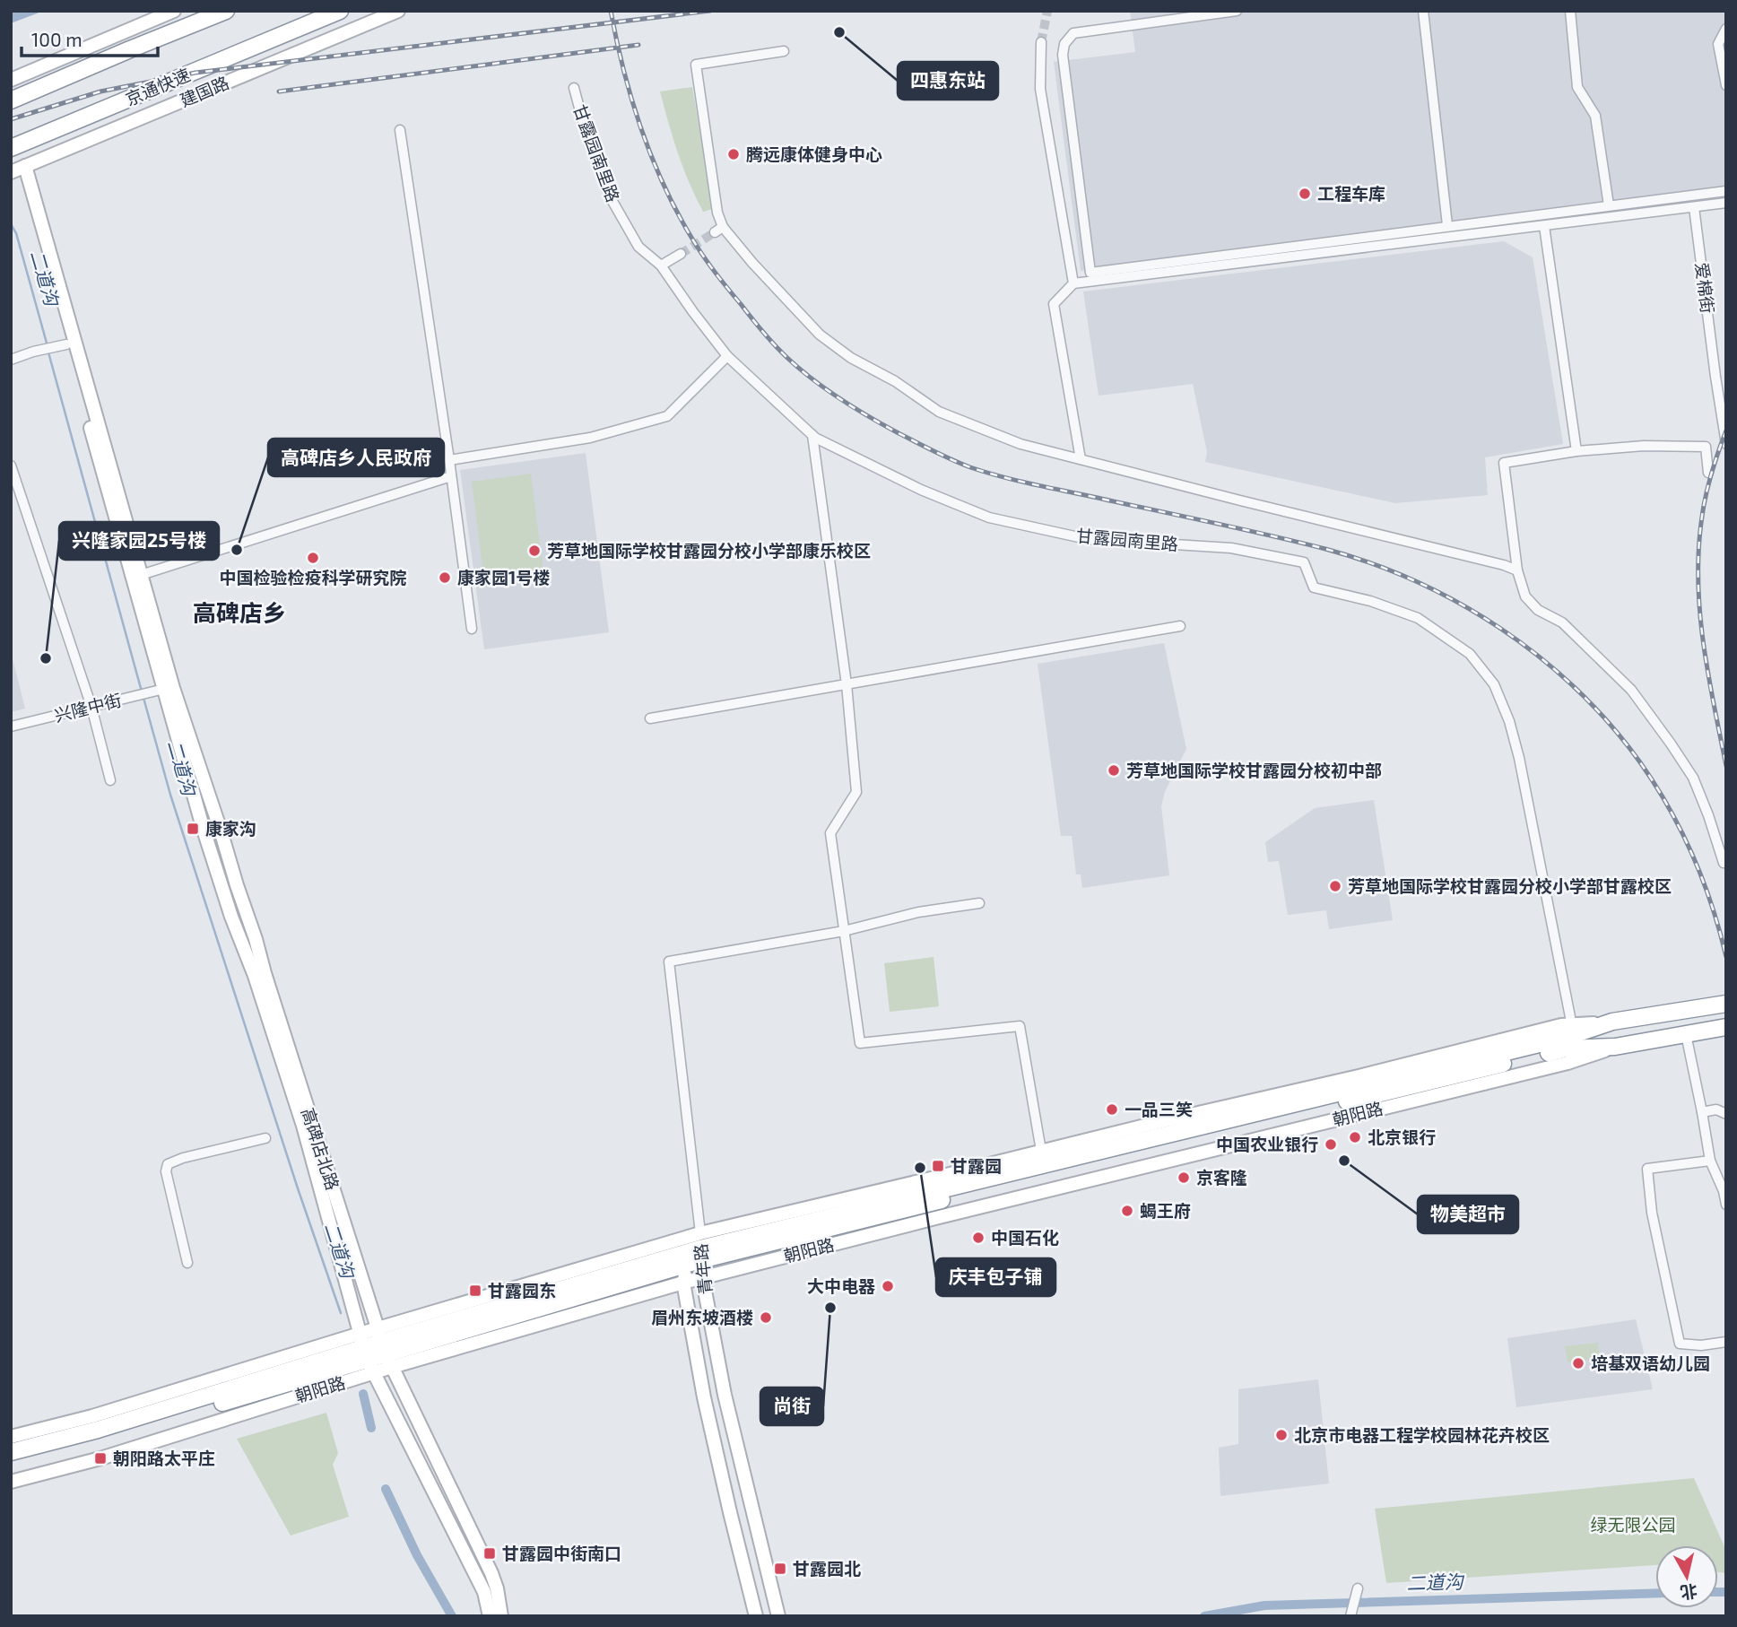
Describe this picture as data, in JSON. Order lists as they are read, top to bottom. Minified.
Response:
{"streets":{"highway":["京通快速","朝阳路"],"street":["建国路","甘露园南里路","爱棉街","兴隆中街","高碑店北路","青年路"]},"crossings":[["甘露园南里路","朝阳路"],["朝阳路","高碑店北路"],["朝阳路","青年路"]],"districts":["高碑店乡"],"water":["二道沟"],"parks":["绿无限公园"],"places":{"other":["四惠东站","腾远康体健身中心","工程车库","高碑店乡人民政府","芳草地国际学校甘露园分校小学部康乐校区","中国检验检疫科学研究院","康家园1号楼","兴隆家园25号楼","芳草地国际学校甘露园分校初中部","芳草地国际学校甘露园分校小学部甘露校区","一品三笑","北京银行","中国农业银行","物美超市","庆丰包子铺","京客隆","蝎王府","中国石化","大中电器","尚街","眉州东坡酒楼","培基双语幼儿园","北京市电器工程学校园林花卉校区"],"transit":["康家沟","甘露园","甘露园东","朝阳路太平庄","甘露园中街南口","甘露园北"]},"scale_bar":"100 m","north":"bottom"}
